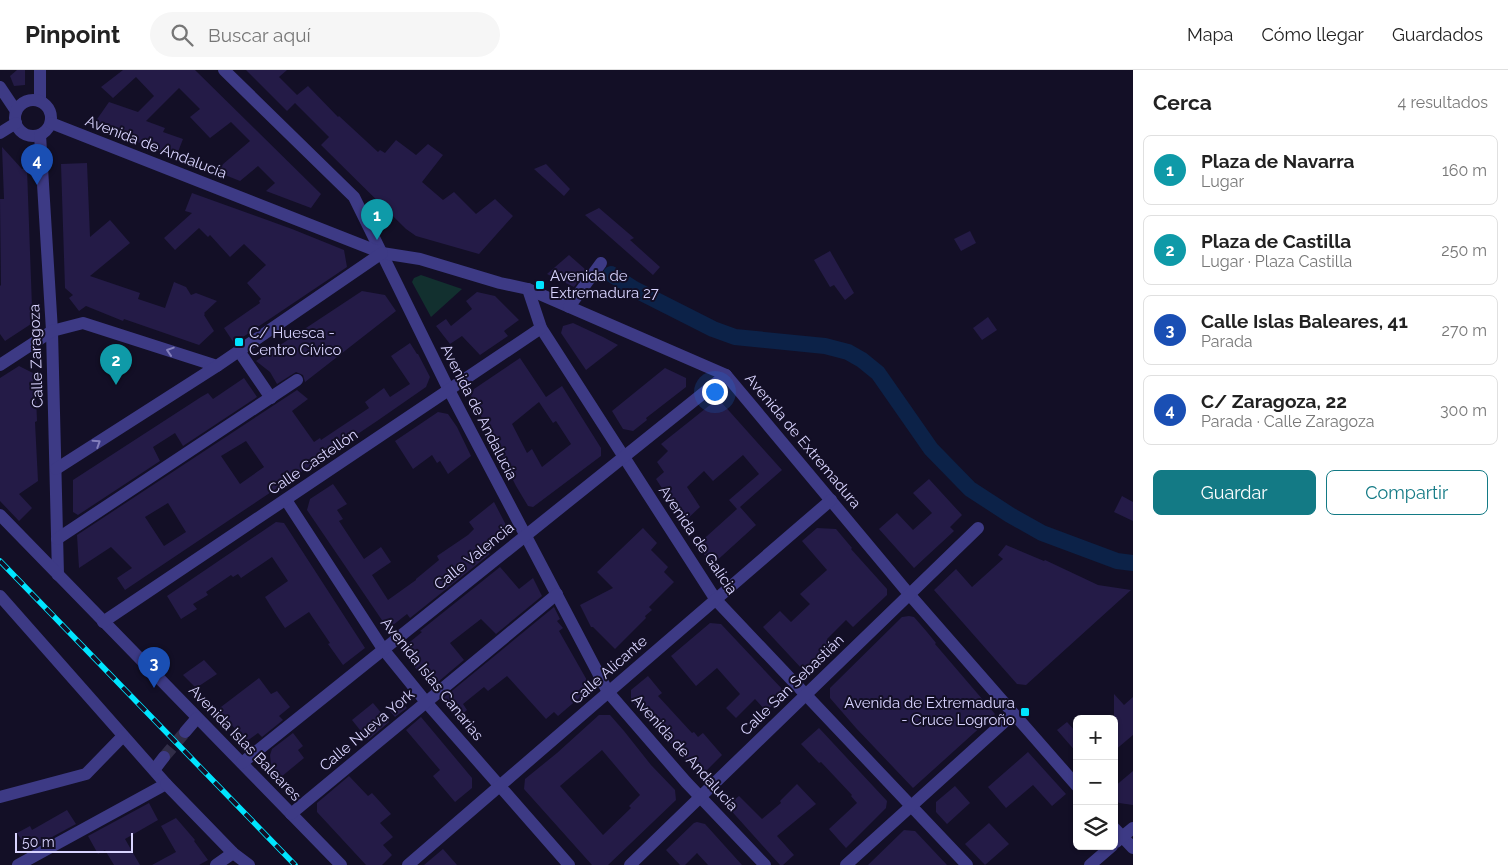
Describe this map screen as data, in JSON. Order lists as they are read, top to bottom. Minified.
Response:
{"streets":{"street":["Avenida de Andalucía","Calle Zaragoza","Avenida de Extremadura","Calle Castellón","Avenida de Galicia","Calle Valencia","Calle Alicante","Avenida Islas Canarias","Calle San Sebastián","Calle Nueva York","Avenida Islas Baleares"]},"crossings":[["Avenida de Andalucía","Calle Zaragoza"],["Avenida de Andalucía","Avenida de Extremadura"],["Avenida de Andalucía","Calle Castellón"],["Avenida de Andalucía","Calle Valencia"],["Avenida de Andalucía","Calle Alicante"],["Avenida de Andalucía","Calle San Sebastián"],["Avenida de Andalucía","Calle Nueva York"],["Calle Zaragoza","Avenida Islas Baleares"],["Avenida de Extremadura","Avenida de Galicia"],["Avenida de Extremadura","Calle Valencia"],["Avenida de Extremadura","Calle Alicante"],["Avenida de Extremadura","Calle San Sebastián"],["Calle Castellón","Avenida de Galicia"],["Calle Castellón","Avenida Islas Canarias"],["Calle Castellón","Avenida Islas Baleares"],["Avenida de Galicia","Calle Valencia"],["Avenida de Galicia","Calle Alicante"],["Avenida de Galicia","Calle San Sebastián"],["Calle Valencia","Avenida Islas Canarias"],["Calle Valencia","Avenida Islas Baleares"],["Calle Alicante","Avenida Islas Canarias"],["Avenida Islas Canarias","Calle Nueva York"],["Calle Nueva York","Avenida Islas Baleares"]],"places":{"transit":["Avenida de Extremadura 27","C/ Huesca - Centro Cívico","Avenida de Extremadura - Cruce Logroño"]},"scale_bar":"50 m","page":{"header":"Pinpoint","search":"Buscar aquí","nav":["Mapa","Cómo llegar","Guardados"],"heading":["Cerca","4 resultados"],"list":[{"mark":"1","name":"Plaza de Navarra","note":"Lugar","value":"160 m"},{"mark":"2","name":"Plaza de Castilla","note":"Lugar · Plaza Castilla","value":"250 m"},{"mark":"3","name":"Calle Islas Baleares, 41","note":"Parada","value":"270 m"},{"mark":"4","name":"C/ Zaragoza, 22","note":"Parada · Calle Zaragoza","value":"300 m"}],"pins":["4","1","2","3"],"buttons":["Guardar","Compartir"],"map_buttons":["+","−"],"scale":"50 m"}}
